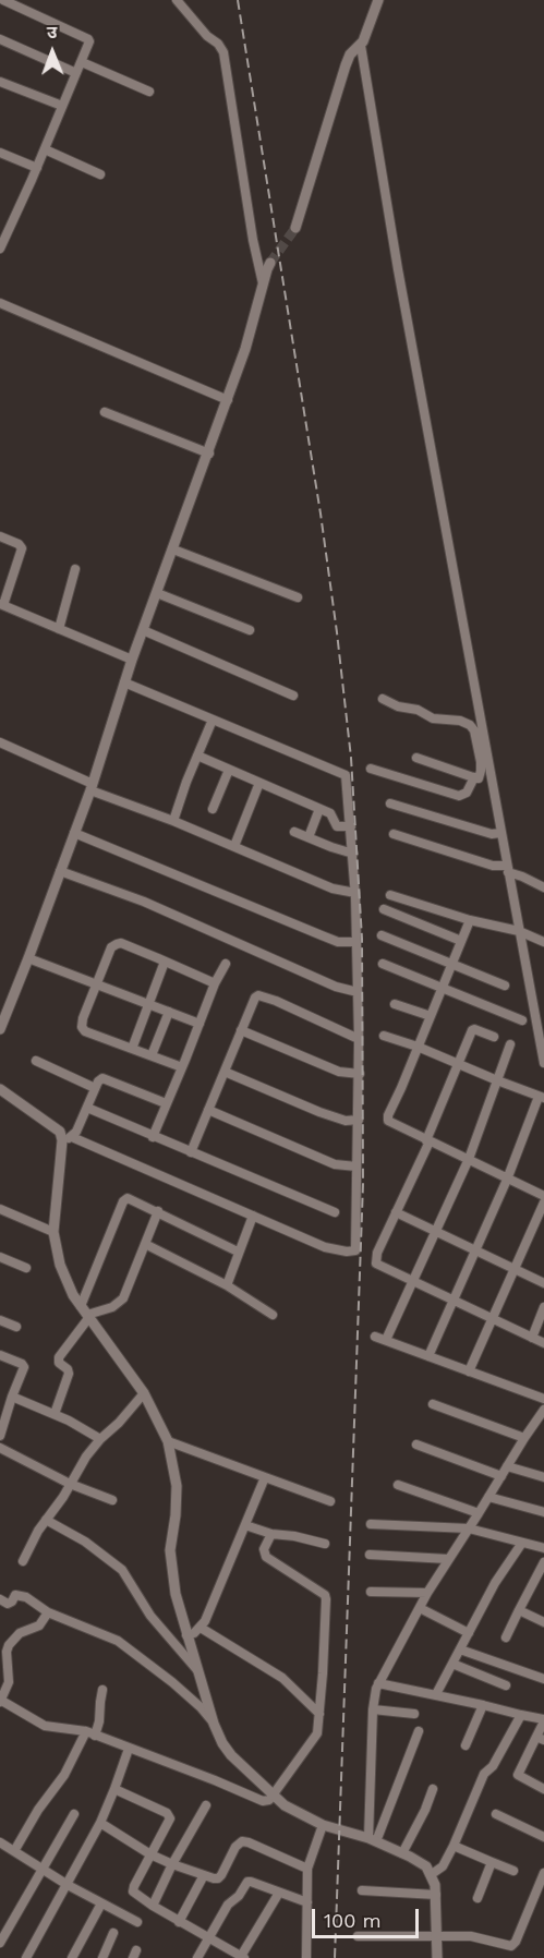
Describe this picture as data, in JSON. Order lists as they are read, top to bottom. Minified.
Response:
{"scale_bar":"100 m","north":"top"}
